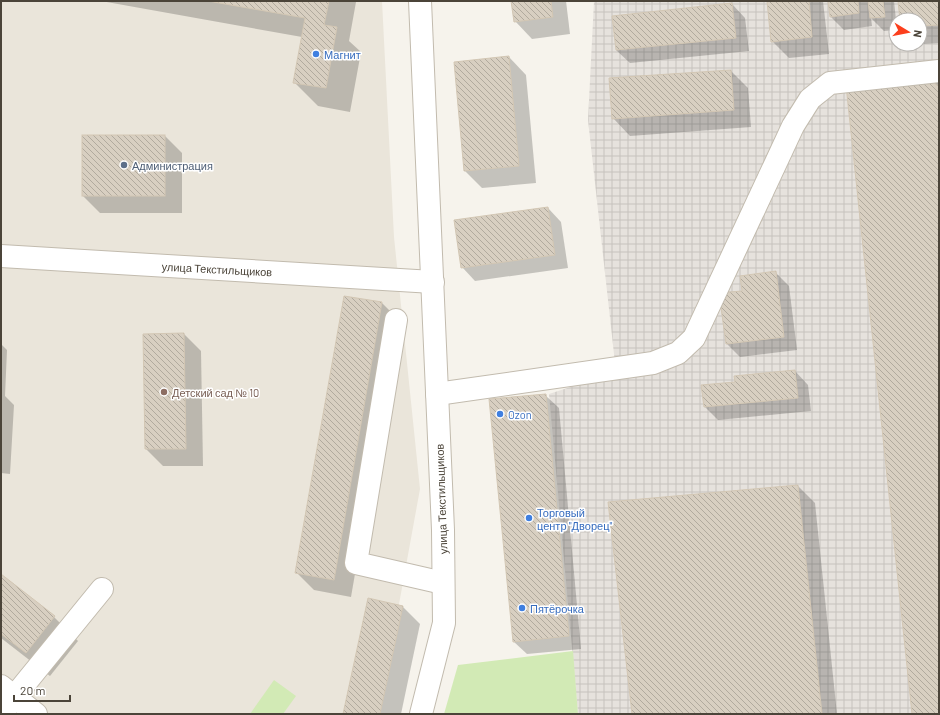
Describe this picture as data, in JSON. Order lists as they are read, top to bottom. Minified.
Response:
{"streets":{"street":["улица Текстильщиков"]},"places":["Магнит","Администрация","Детский сад № 10","Ozon","Торговый центр \"Дворец\"","Пятёрочка"],"scale_bar":"20 m","north":"right"}
